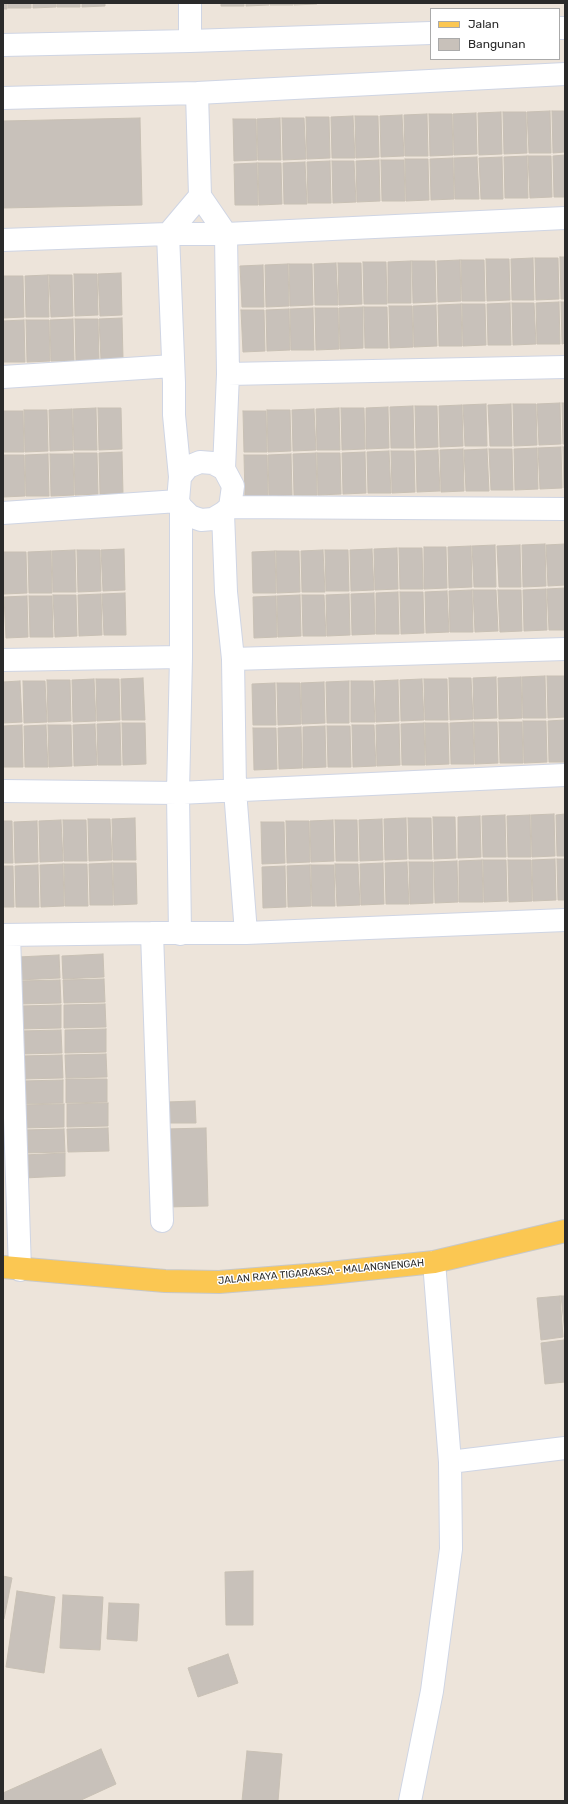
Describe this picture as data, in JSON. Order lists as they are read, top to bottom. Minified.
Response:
{"streets":{"main road":["JALAN RAYA TIGARAKSA - MALANGNENGAH"]},"legend":["Jalan","Bangunan"]}
